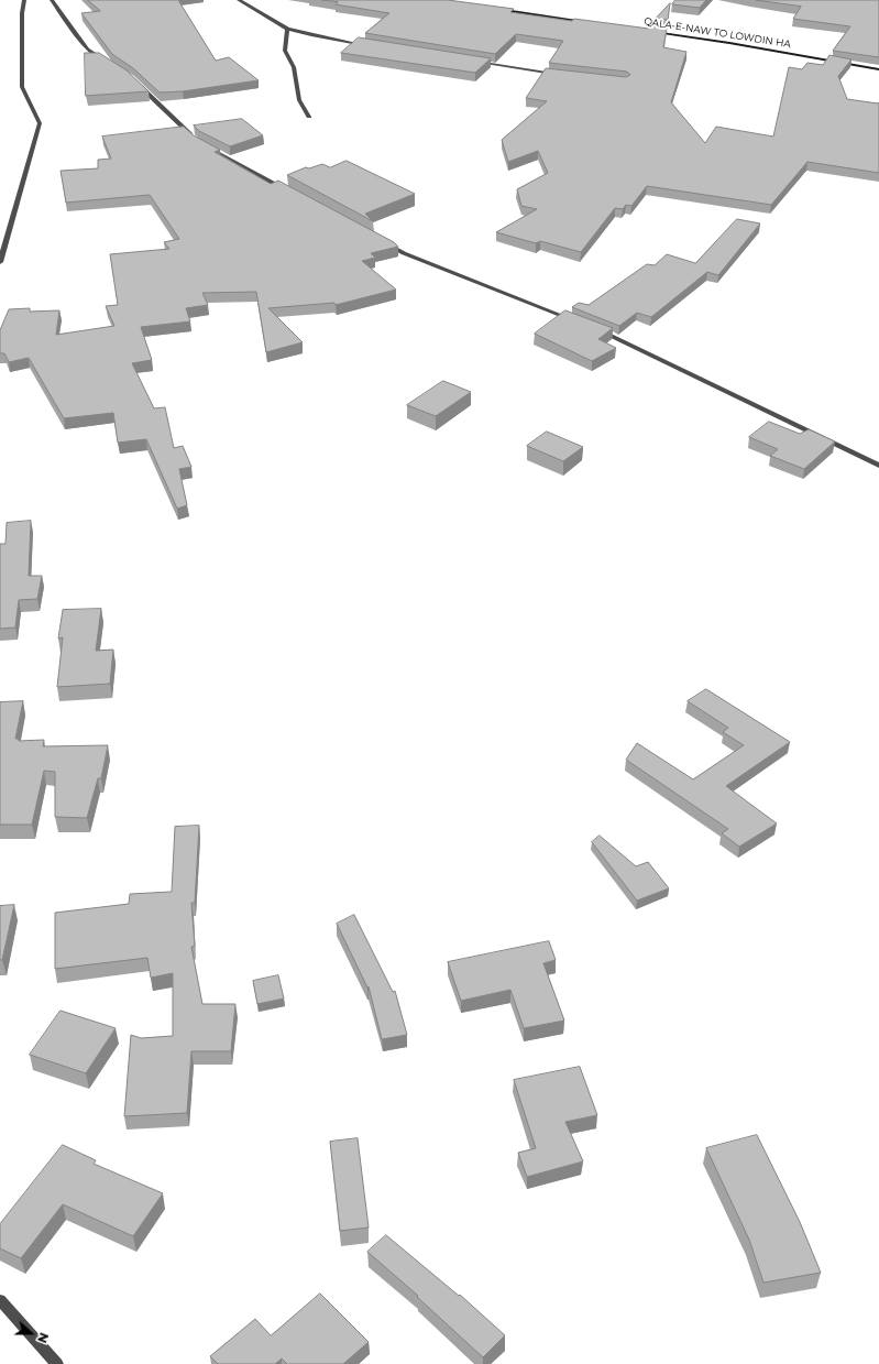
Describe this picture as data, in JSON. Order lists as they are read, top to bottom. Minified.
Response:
{"streets":{"main road":["QALA-E-NAW TO LOWDIN HA"]},"north":"right"}
